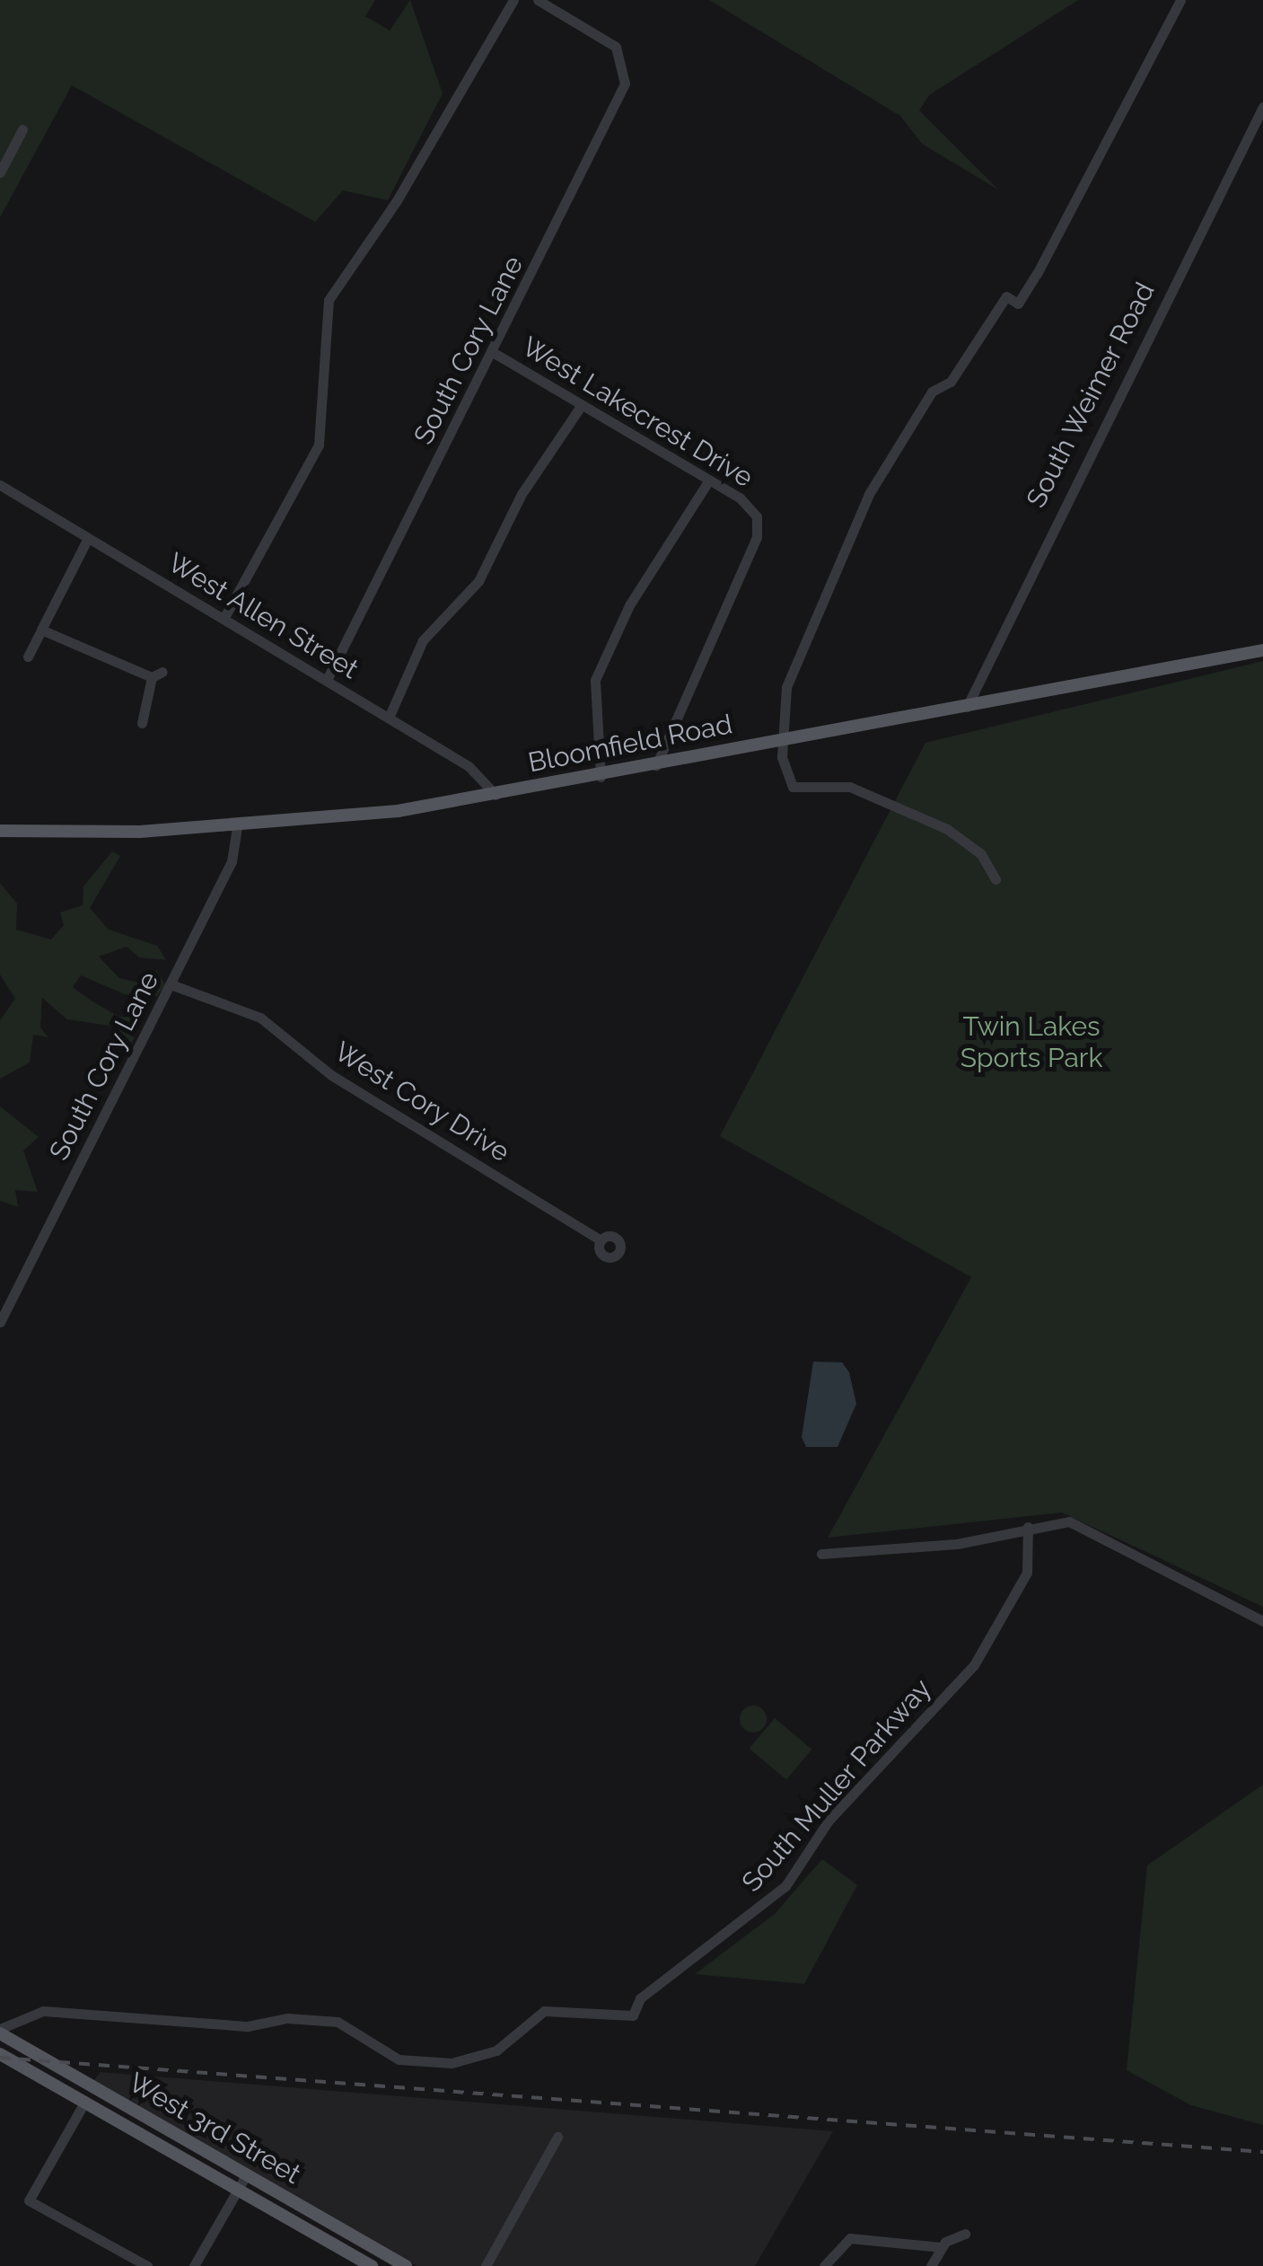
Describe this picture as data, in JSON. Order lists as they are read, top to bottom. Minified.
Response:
{"streets":{"main road":["Bloomfield Road","West 3rd Street"],"street":["South Cory Lane","South Weimer Road","West Lakecrest Drive","West Allen Street","West Cory Drive","South Muller Parkway"]},"crossings":[["South Cory Lane","West Lakecrest Drive"],["South Cory Lane","West Allen Street"],["South Cory Lane","Bloomfield Road"],["South Cory Lane","West Cory Drive"],["South Weimer Road","Bloomfield Road"],["West Lakecrest Drive","Bloomfield Road"],["West Allen Street","Bloomfield Road"],["South Muller Parkway","West 3rd Street"]],"parks":["Twin Lakes Sports Park"]}
